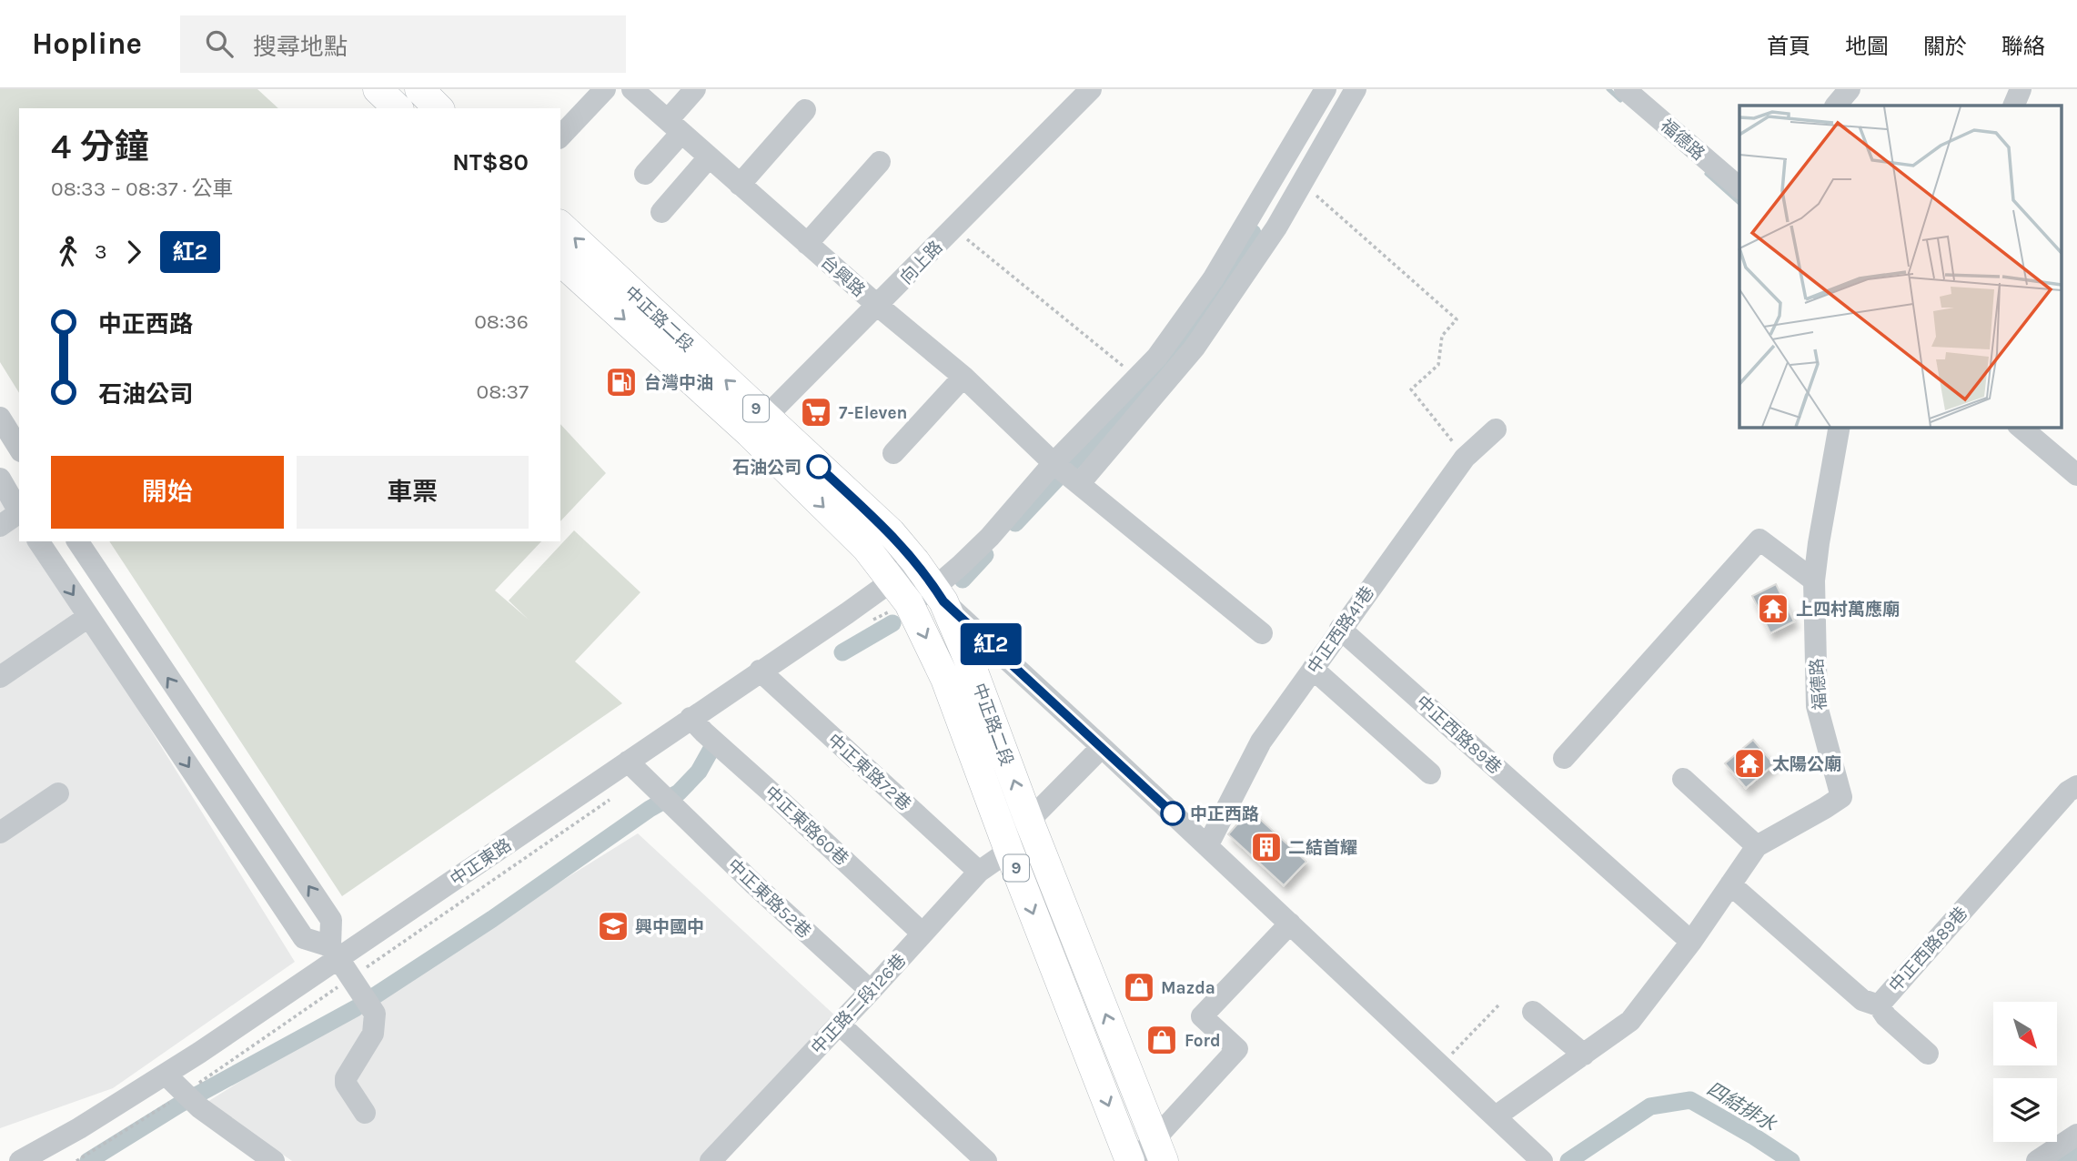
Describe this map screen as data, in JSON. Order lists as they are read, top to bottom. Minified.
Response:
{"streets":{"main road":["中正路二段","9"],"street":["福德路","向上路","台興路","中正西路41巷","中正西路89巷","中正東路72巷","中正東路60巷","中正東路","中正東路52巷","中正路二段126巷"]},"crossings":[["福德路","中正西路89巷"],["向上路","台興路"],["向上路","中正路二段"],["台興路","中正東路"],["中正路二段","中正東路"],["中正路二段","中正路二段126巷"],["中正西路41巷","中正西路89巷"],["中正東路72巷","中正東路"],["中正東路72巷","中正路二段126巷"],["中正東路60巷","中正東路"],["中正東路60巷","中正路二段126巷"],["中正東路","中正東路52巷"],["中正東路52巷","中正路二段126巷"]],"water":["四結排水"],"places":{"fuel station":["台灣中油"],"supermarket":["7-Eleven"],"other":["石油公司","中正西路"],"temple":["上四村萬應廟","太陽公廟"],"building":["二結首耀"],"school or university":["興中國中"],"shop":["Mazda","Ford"]},"lines":["bus line 紅2"],"north":"bottom right","page":{"header":"Hopline","search":"搜尋地點","nav":["首頁","地圖","關於","聯絡"],"on_map":"紅2","heading":["4 分鐘","08:33 – 08:37 · 公車","NT$80"],"legs":["3","紅2"],"list":[{"name":"中正西路","value":"08:36"},{"name":"石油公司","value":"08:37"}],"buttons":["開始","車票"]}}
